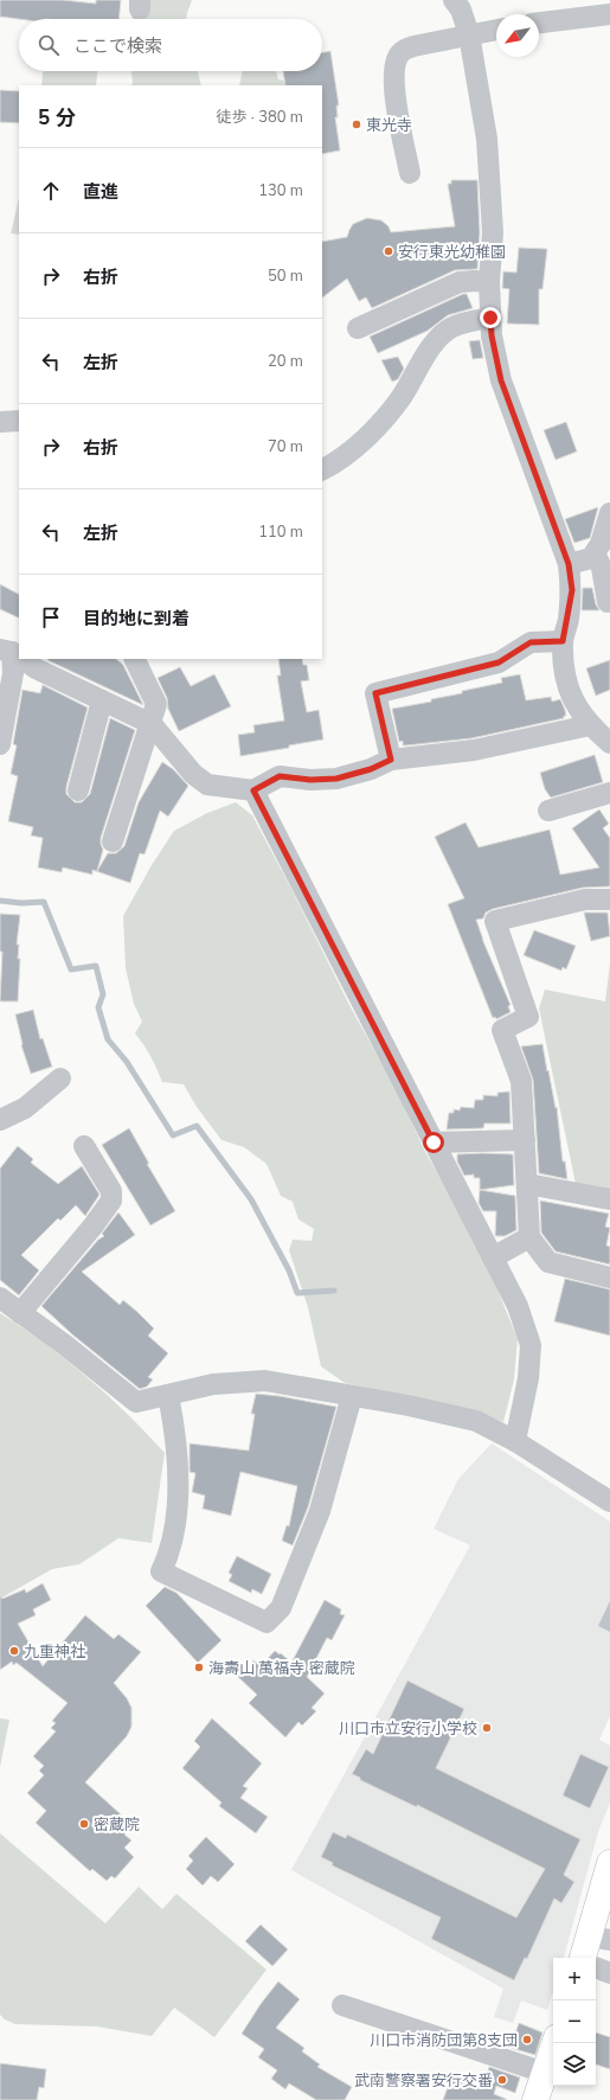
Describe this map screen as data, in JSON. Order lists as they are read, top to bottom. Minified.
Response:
{"places":["東光寺","安行東光幼稚園","九重神社","海壽山 萬福寺 密蔵院","川口市立安行小学校","密蔵院","川口市消防団第8支団","武南警察署安行交番"],"north":"bottom left","page":{"search":"ここで検索","heading":["5 分","徒歩 · 380 m"],"list":[["直進","130 m"],["右折","50 m"],["左折","20 m"],["右折","70 m"],["左折","110 m"],"目的地に到着"],"map_buttons":["+","−"]}}
